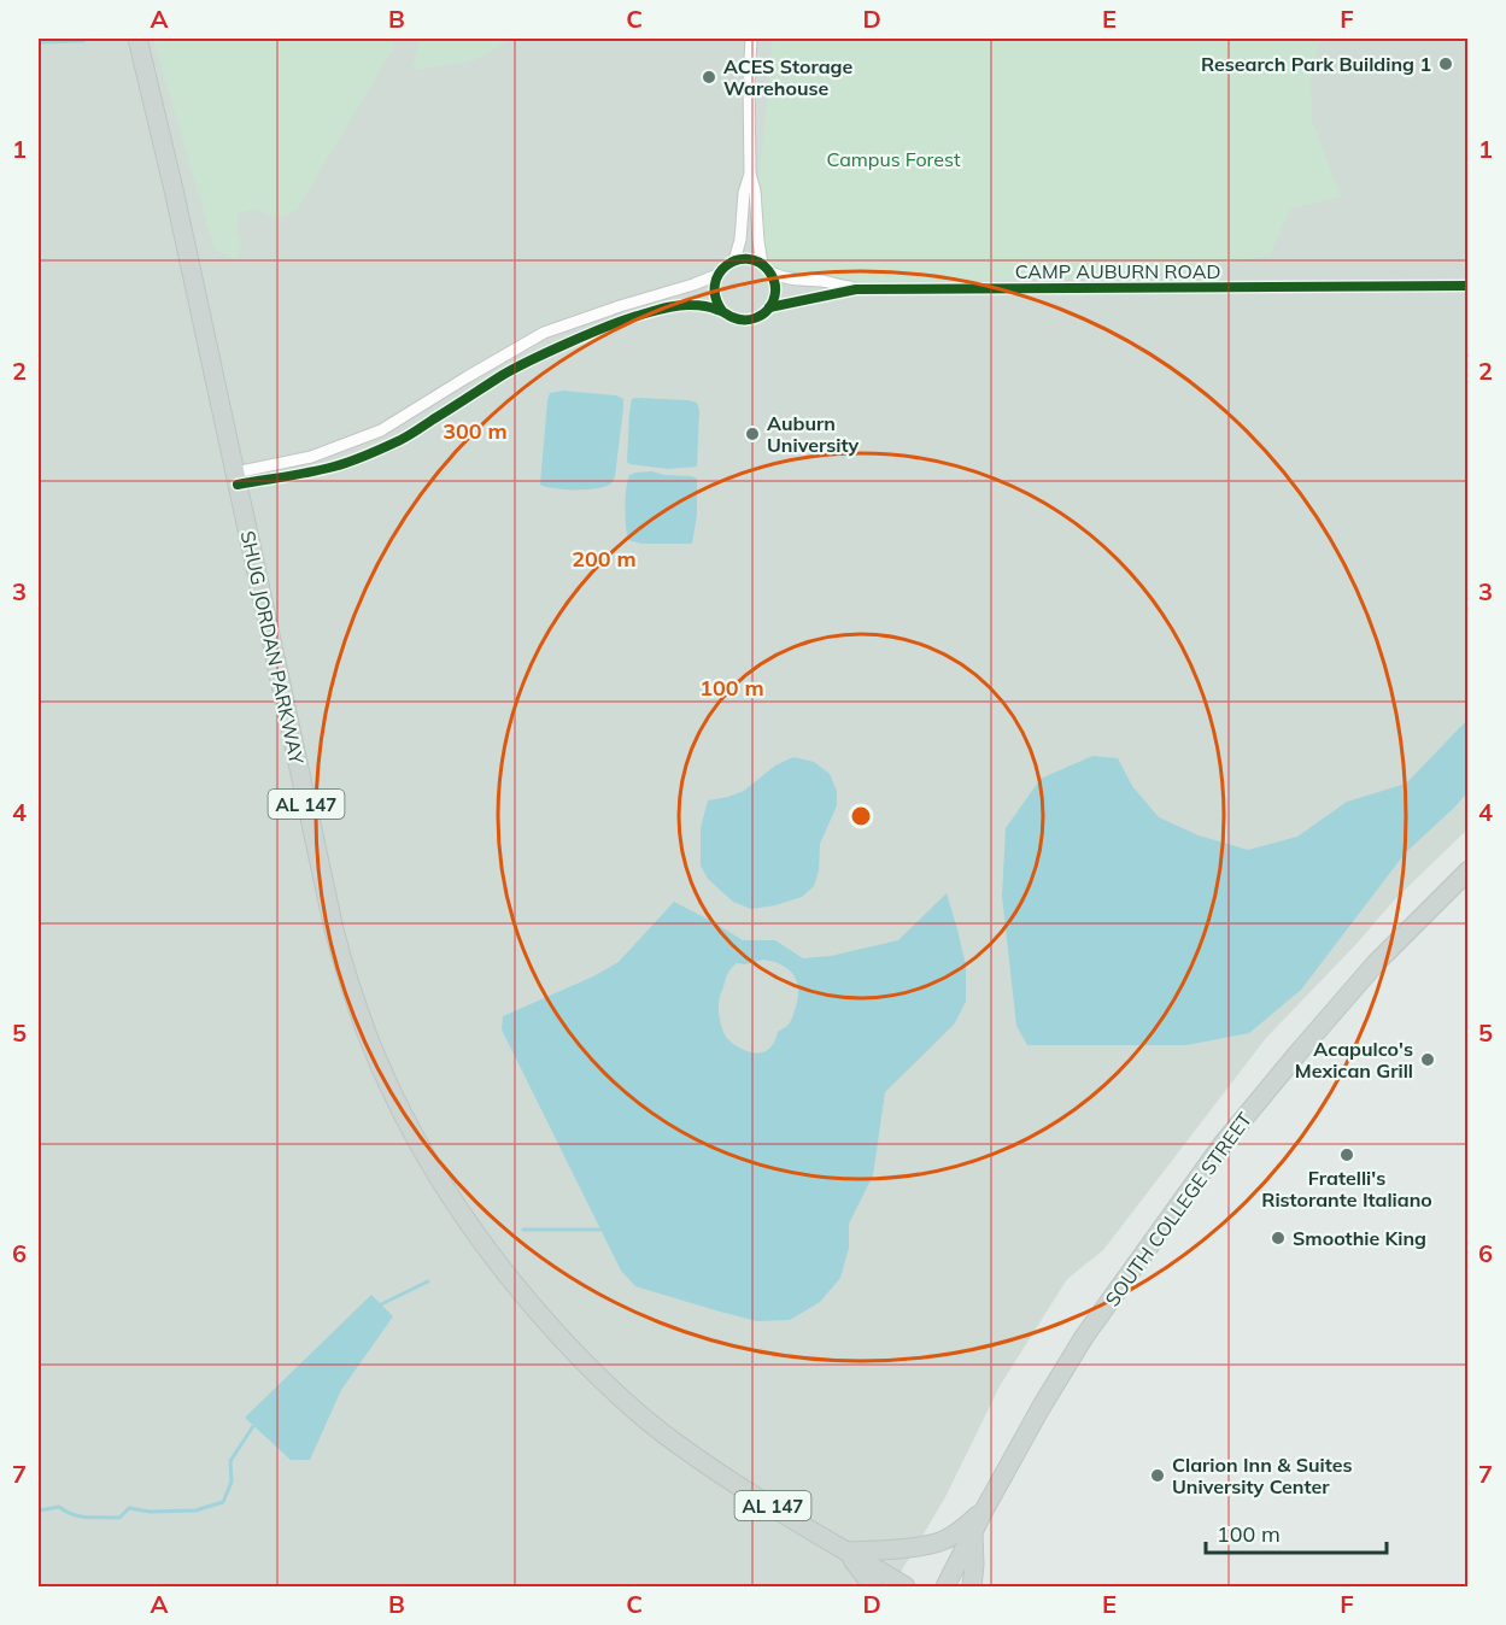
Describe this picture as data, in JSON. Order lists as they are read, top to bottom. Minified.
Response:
{"streets":{"main road":["SHUG JORDAN PARKWAY","AL 147","SOUTH COLLEGE STREET"],"street":["CAMP AUBURN ROAD"]},"parks":["Campus Forest"],"places":["Research Park Building 1","ACES Storage Warehouse","Auburn University","Acapulco's Mexican Grill","Fratelli's Ristorante Italiano","Smoothie King","Clarion Inn & Suites University Center"],"scale_bar":"100 m","grid":{"columns":["A","B","C","D","E","F"],"rows":["1","2","3","4","5","6","7"]},"rings":["300 m","200 m","100 m"]}
